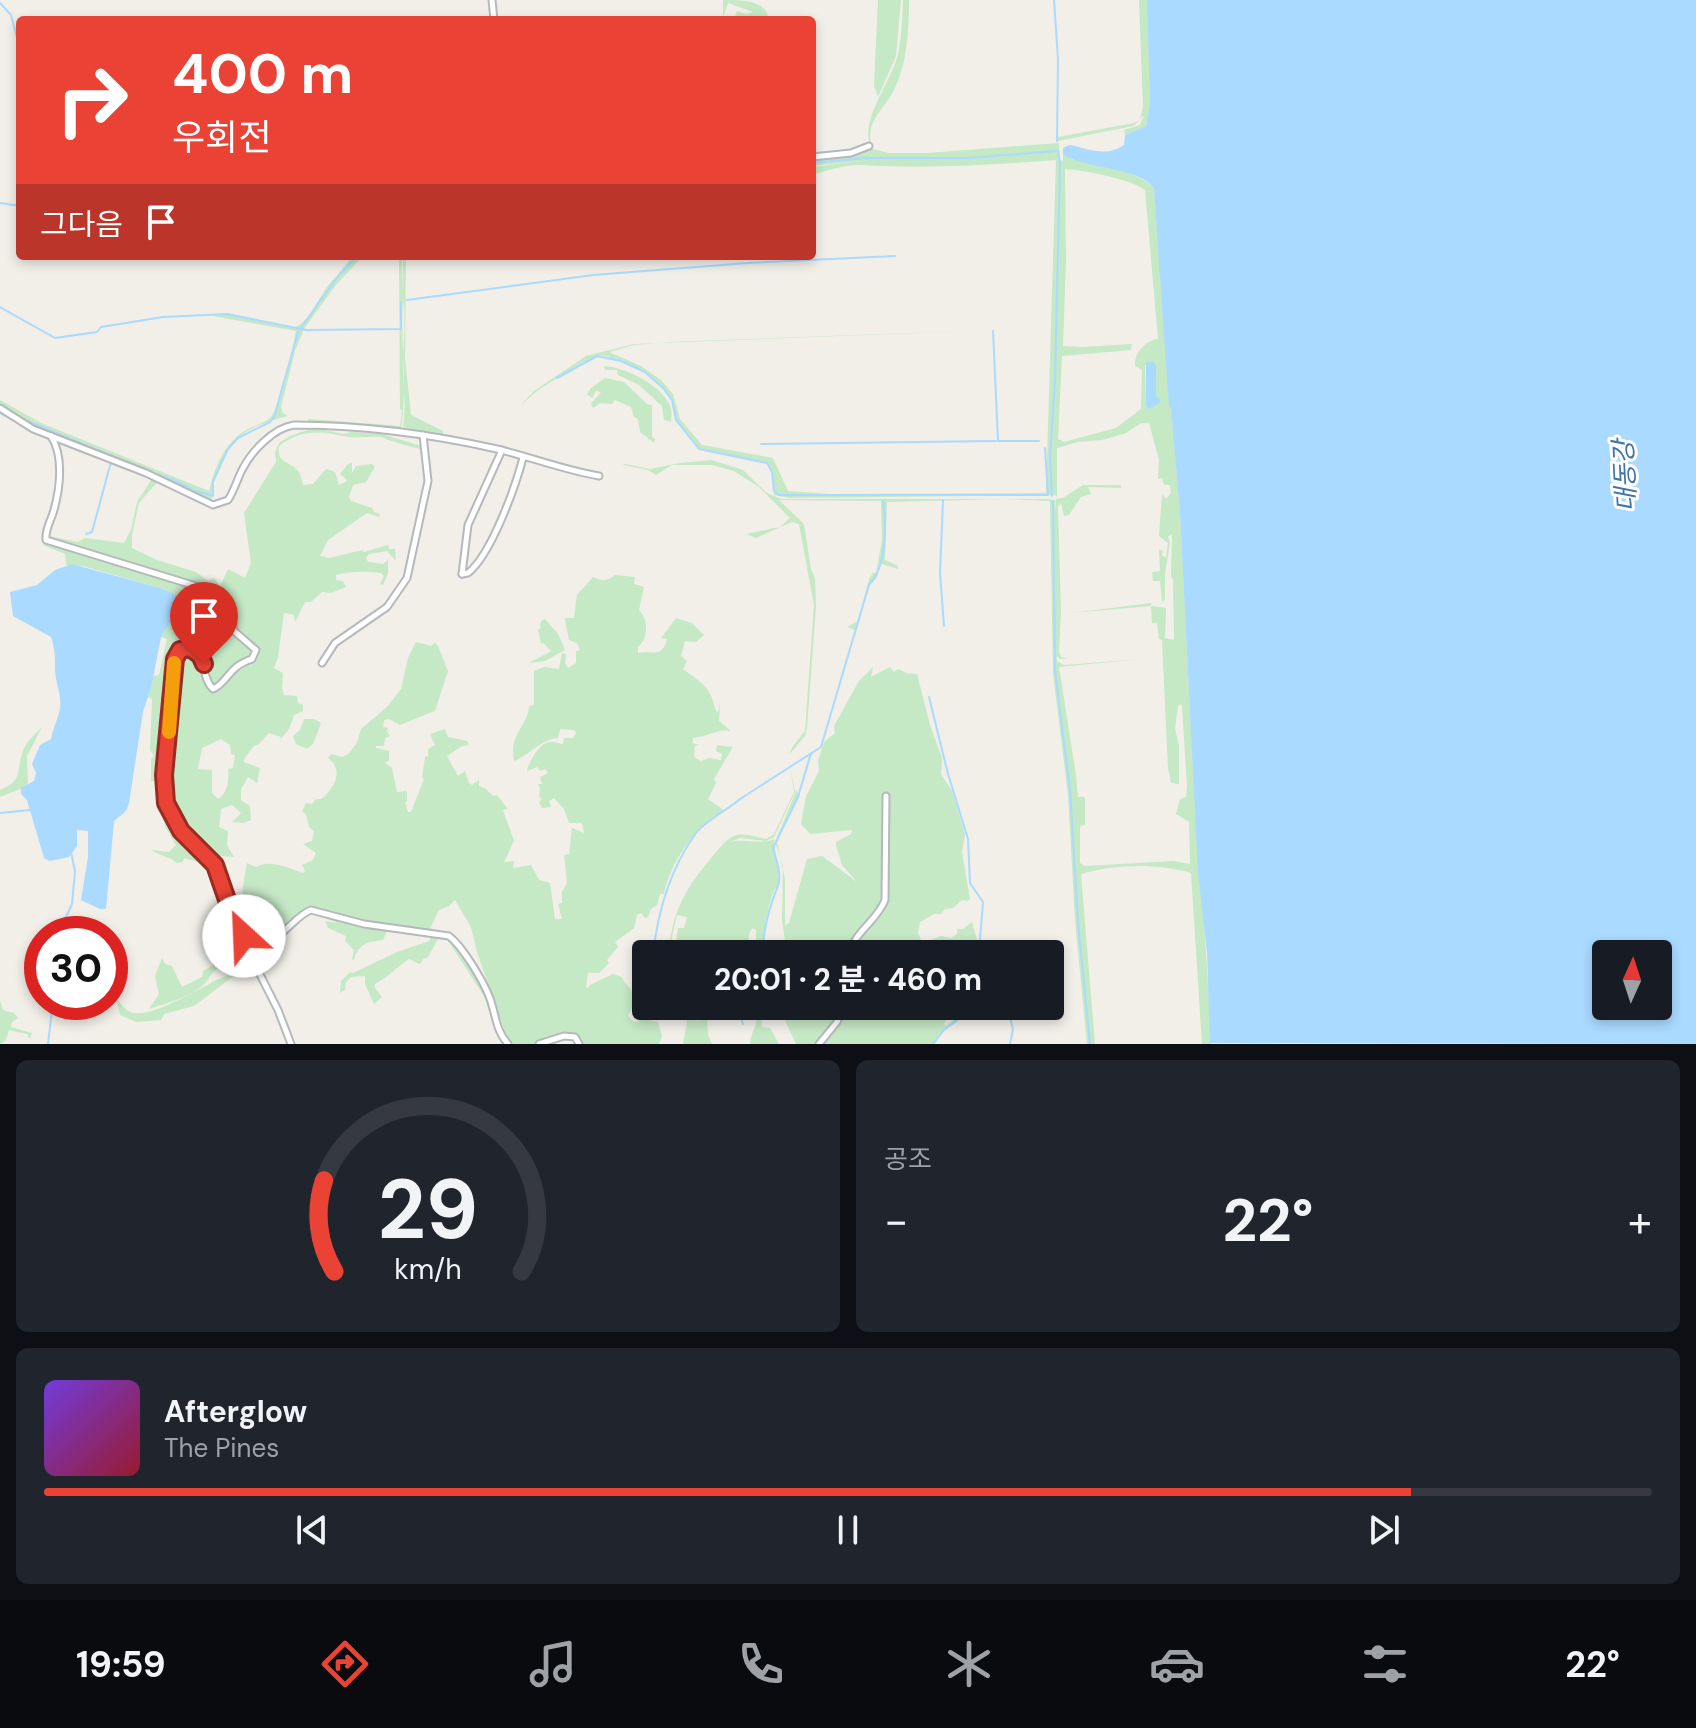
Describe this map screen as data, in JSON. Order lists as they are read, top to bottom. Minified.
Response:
{"water":["대동강"],"north":"top","page":{"turn":["400 m","우회전"],"then":"그다음","limit":"30","trip":"20:01 · 2 분 · 460 m","tile":"공조","heat":["−","22°","+"],"song":["Afterglow","The Pines"],"tabs":["19:59","22°"],"gauge":["29","km/h"]}}
